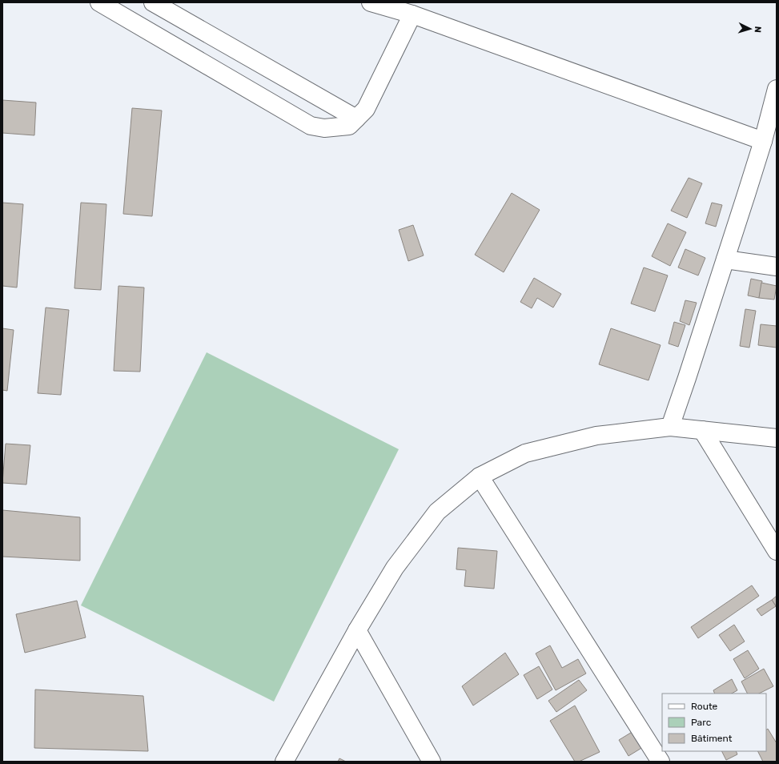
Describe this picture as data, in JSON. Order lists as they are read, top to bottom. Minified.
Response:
{"legend":["Route","Parc","Bâtiment"],"north":"right"}
